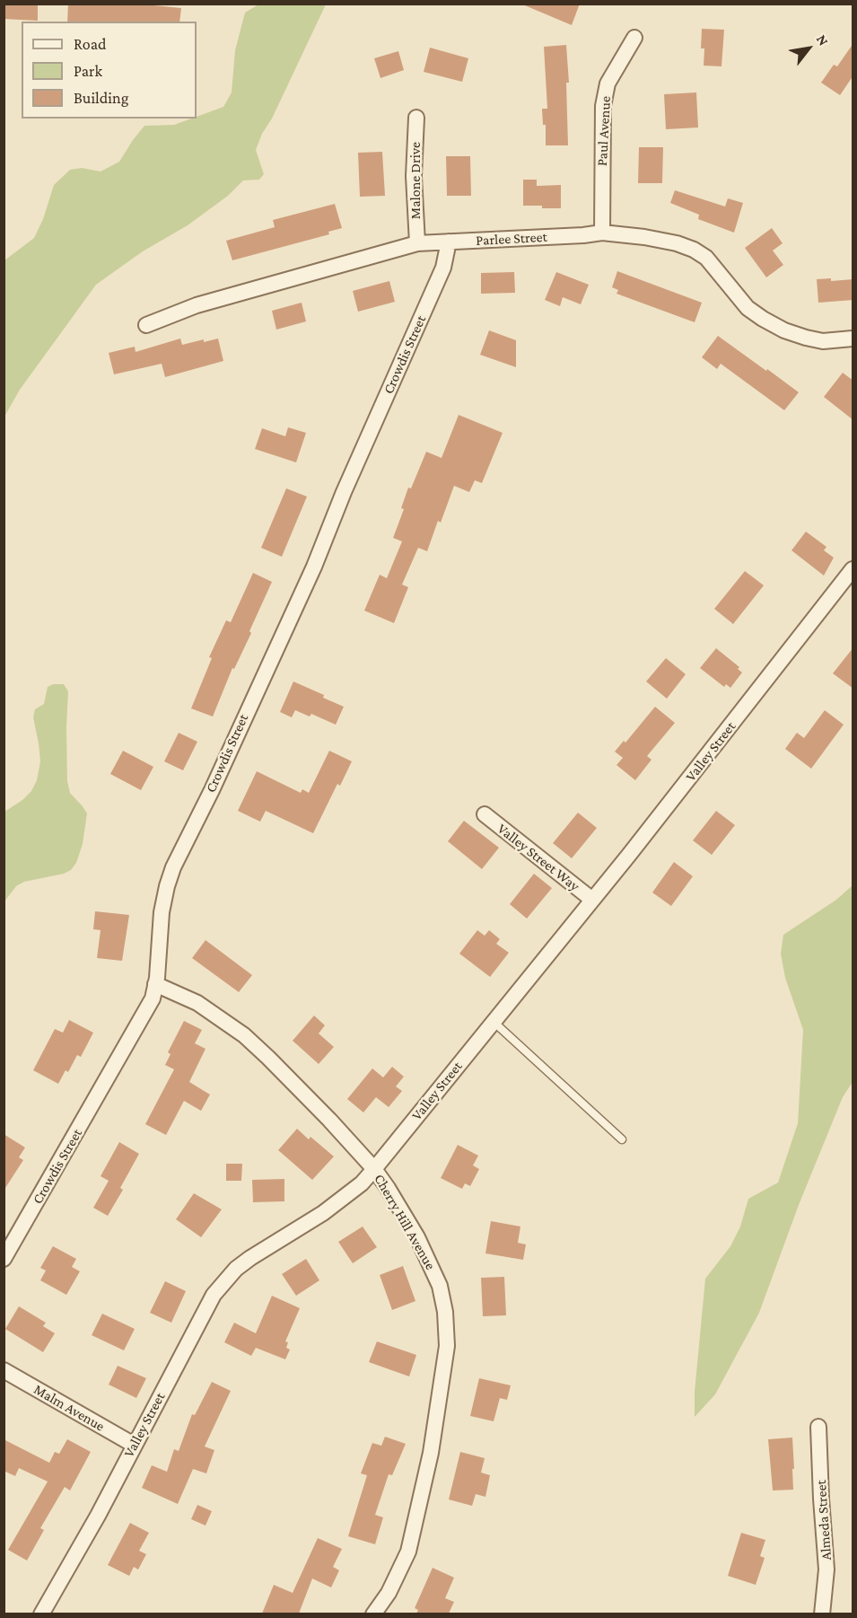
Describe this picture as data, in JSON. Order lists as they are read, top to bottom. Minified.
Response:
{"streets":{"street":["Paul Avenue","Malone Drive","Parlee Street","Crowdis Street","Valley Street","Valley Street Way","Cherry Hill Avenue","Malm Avenue","Almeda Street"]},"crossings":[["Paul Avenue","Parlee Street"],["Malone Drive","Parlee Street"],["Parlee Street","Crowdis Street"],["Crowdis Street","Cherry Hill Avenue"],["Valley Street","Valley Street Way"],["Valley Street","Cherry Hill Avenue"],["Valley Street","Malm Avenue"]],"legend":["Road","Park","Building"],"north":"top right"}
